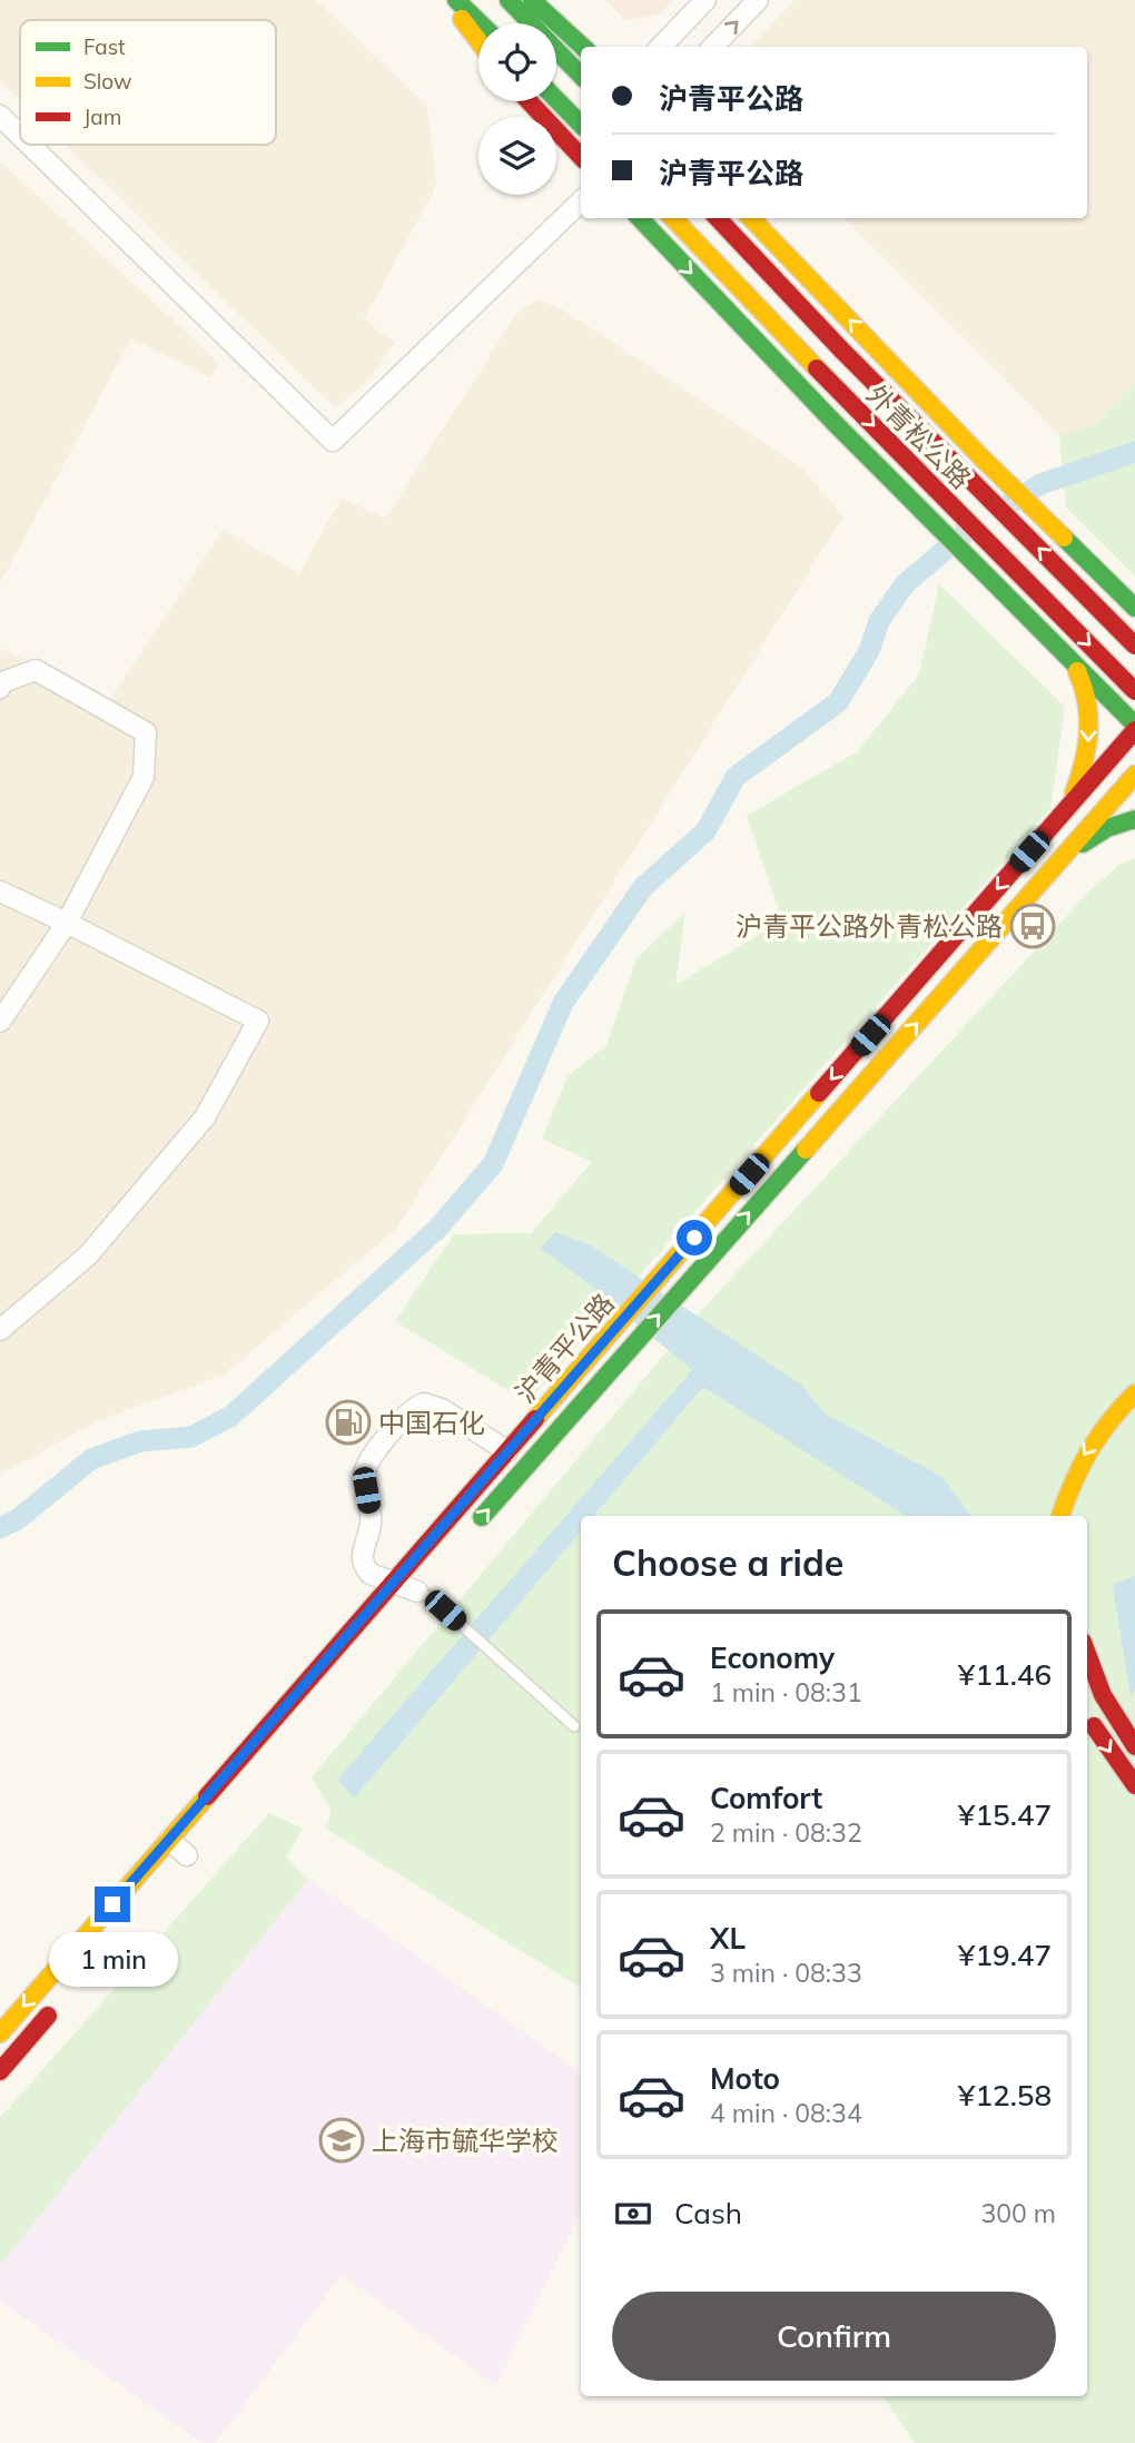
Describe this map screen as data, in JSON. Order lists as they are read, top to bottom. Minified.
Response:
{"streets":{"main road":["外青松公路","沪青平公路"]},"places":{"bus stop":["沪青平公路外青松公路"],"fuel station":["中国石化"],"school or university":["上海市毓华学校"]},"legend":["Fast","Slow","Jam"],"page":{"banner":["沪青平公路","沪青平公路"],"heading":"Choose a ride","list":[{"name":"Economy","note":"1 min · 08:31","value":"¥11.46"},{"name":"Comfort","note":"2 min · 08:32","value":"¥15.47"},{"name":"XL","note":"3 min · 08:33","value":"¥19.47"},{"name":"Moto","note":"4 min · 08:34","value":"¥12.58"}],"bubble":"1 min","pay":["Cash","300 m"],"buttons":"Confirm"}}
